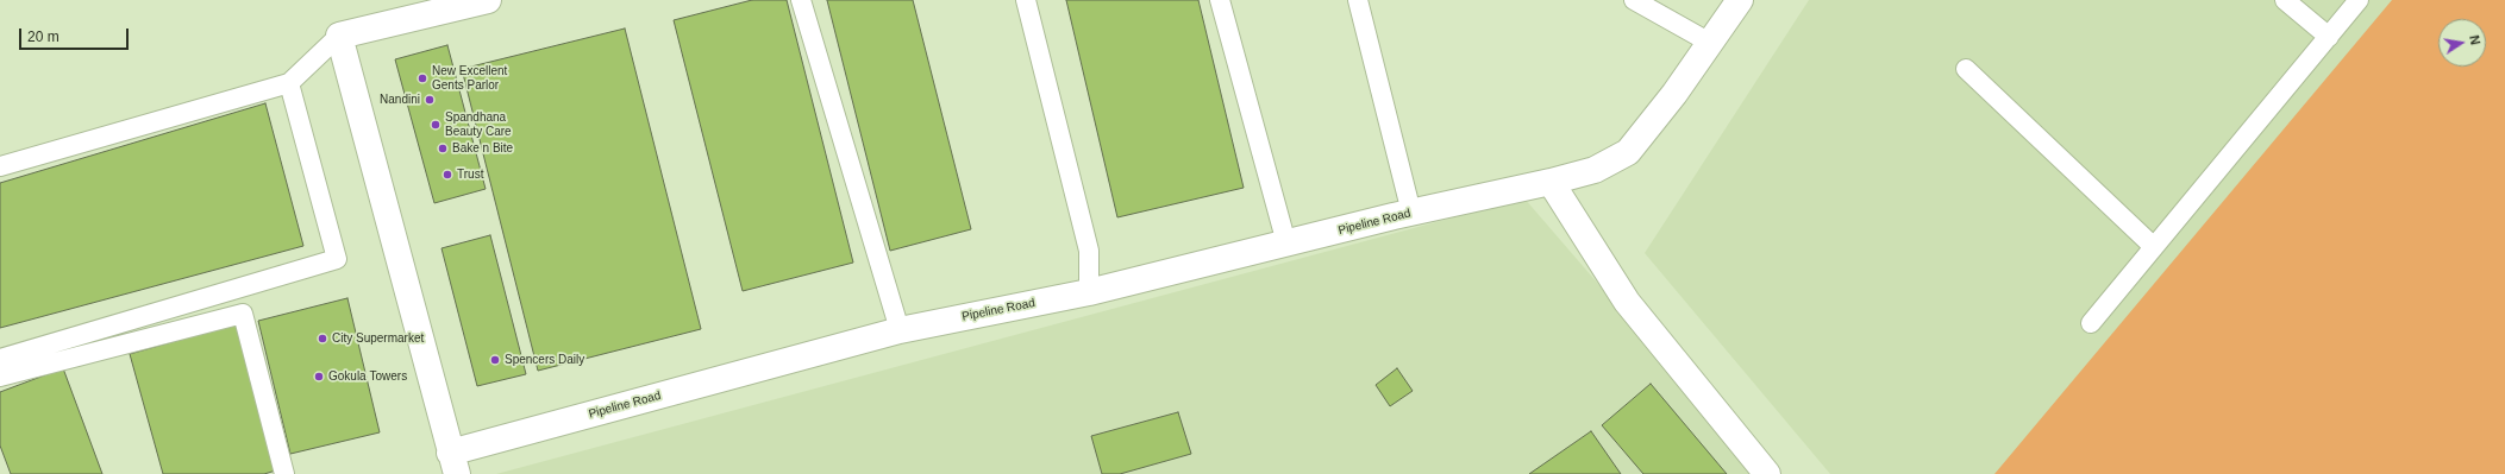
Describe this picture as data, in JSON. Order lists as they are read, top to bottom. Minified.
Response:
{"streets":{"street":["Pipeline Road"]},"places":["New Excellent Gents Parlor","Nandini","Spandhana Beauty Care","Bake n Bite","Trust","City Supermarket","Spencers Daily","Gokula Towers"],"scale_bar":"20 m","north":"right"}
